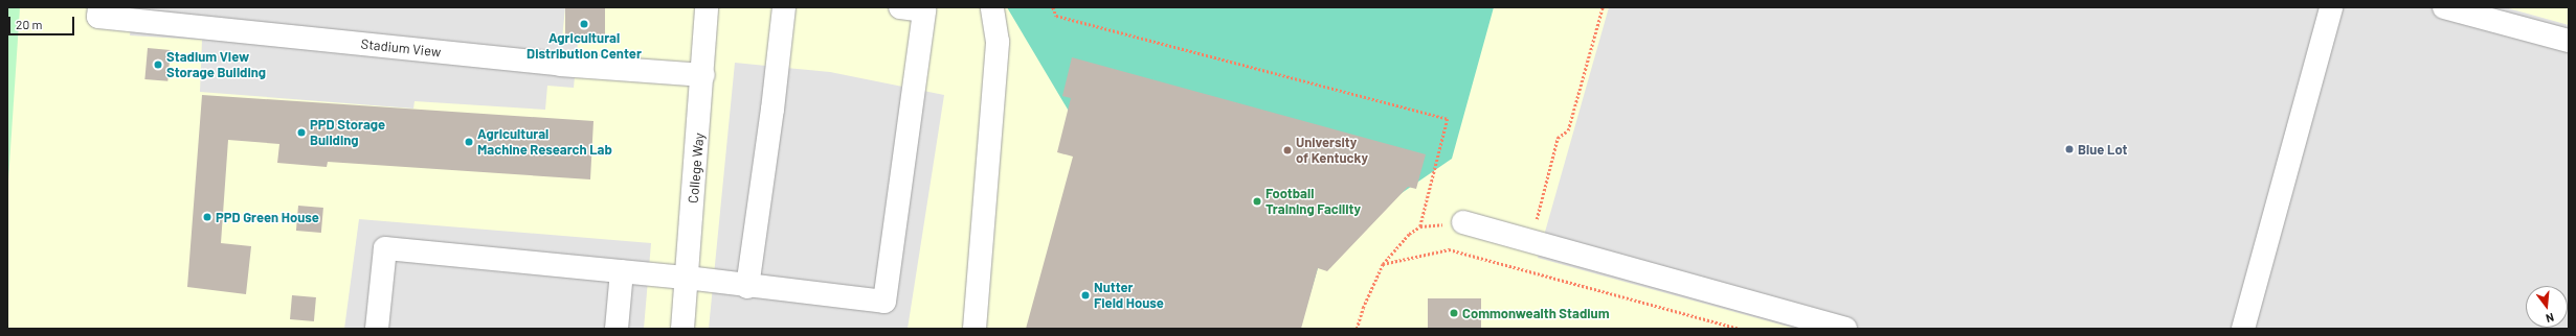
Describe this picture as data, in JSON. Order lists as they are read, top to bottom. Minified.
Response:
{"streets":{"street":["Stadium View","College Way"]},"crossings":[["Stadium View","College Way"]],"places":["Agricultural Distribution Center","Stadium View Storage Building","PPD Storage Building","Agricultural Machine Research Lab","Blue Lot","University of Kentucky","Football Training Facility","PPD Green House","Nutter Field House","Commonwealth Stadium"],"scale_bar":"20 m","north":"bottom"}
